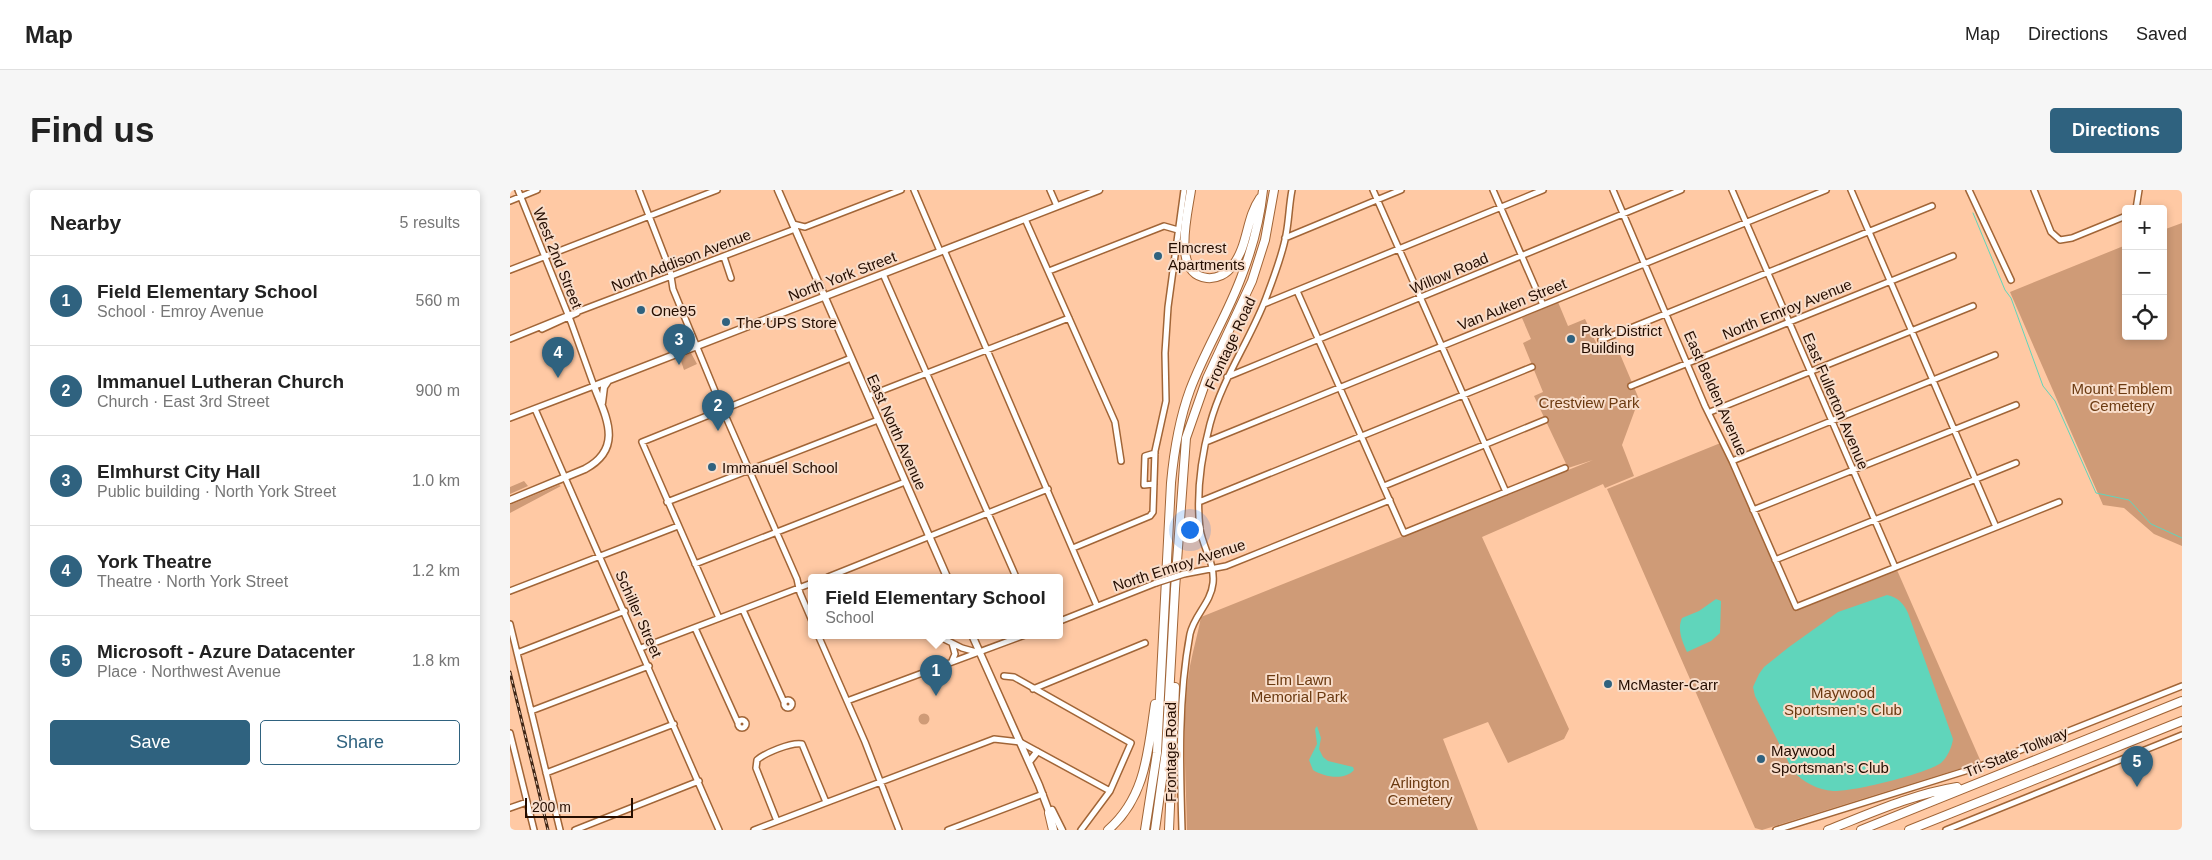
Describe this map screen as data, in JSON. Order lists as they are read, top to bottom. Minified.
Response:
{"streets":{"highway":["Tri-State Tollway"],"main road":["North York Street","East North Avenue"],"street":["West 2nd Street","North Addison Avenue","Willow Road","Van Auken Street","North Emroy Avenue","Frontage Road","East Belden Avenue","East Fullerton Avenue","Schiller Street"]},"crossings":[["West 2nd Street","North Addison Avenue"],["West 2nd Street","North York Street"],["North Addison Avenue","East North Avenue"],["Willow Road","Frontage Road"],["Willow Road","East Belden Avenue"],["North York Street","East North Avenue"],["North York Street","Schiller Street"],["Van Auken Street","Frontage Road"],["Van Auken Street","East Belden Avenue"],["Van Auken Street","East Fullerton Avenue"],["North Emroy Avenue","Frontage Road"],["North Emroy Avenue","East Belden Avenue"],["North Emroy Avenue","East Fullerton Avenue"],["East Belden Avenue","East Fullerton Avenue"]],"parks":["Mount Emblem Cemetery","Crestview Park","Elm Lawn Memorial Park","Maywood Sportsmen's Club","Arlington Cemetery"],"places":["Elmcrest Apartments","One95","The UPS Store","Park District Building","Immanuel School","McMaster-Carr","Maywood Sportsman's Club"],"scale_bar":"200 m","page":{"header":"Map","nav":["Map","Directions","Saved"],"buttons":["Directions",["Save","Share"]],"title":"Find us","heading":["Nearby","5 results"],"map_buttons":["+","−"],"list":[{"mark":"1","name":"Field Elementary School","note":"School · Emroy Avenue","value":"560 m"},{"mark":"2","name":"Immanuel Lutheran Church","note":"Church · East 3rd Street","value":"900 m"},{"mark":"3","name":"Elmhurst City Hall","note":"Public building · North York Street","value":"1.0 km"},{"mark":"4","name":"York Theatre","note":"Theatre · North York Street","value":"1.2 km"},{"mark":"5","name":"Microsoft - Azure Datacenter","note":"Place · Northwest Avenue","value":"1.8 km"}],"pins":["3","4","2","1","5"],"popup":["Field Elementary School","School"],"scale":"200 m"}}
